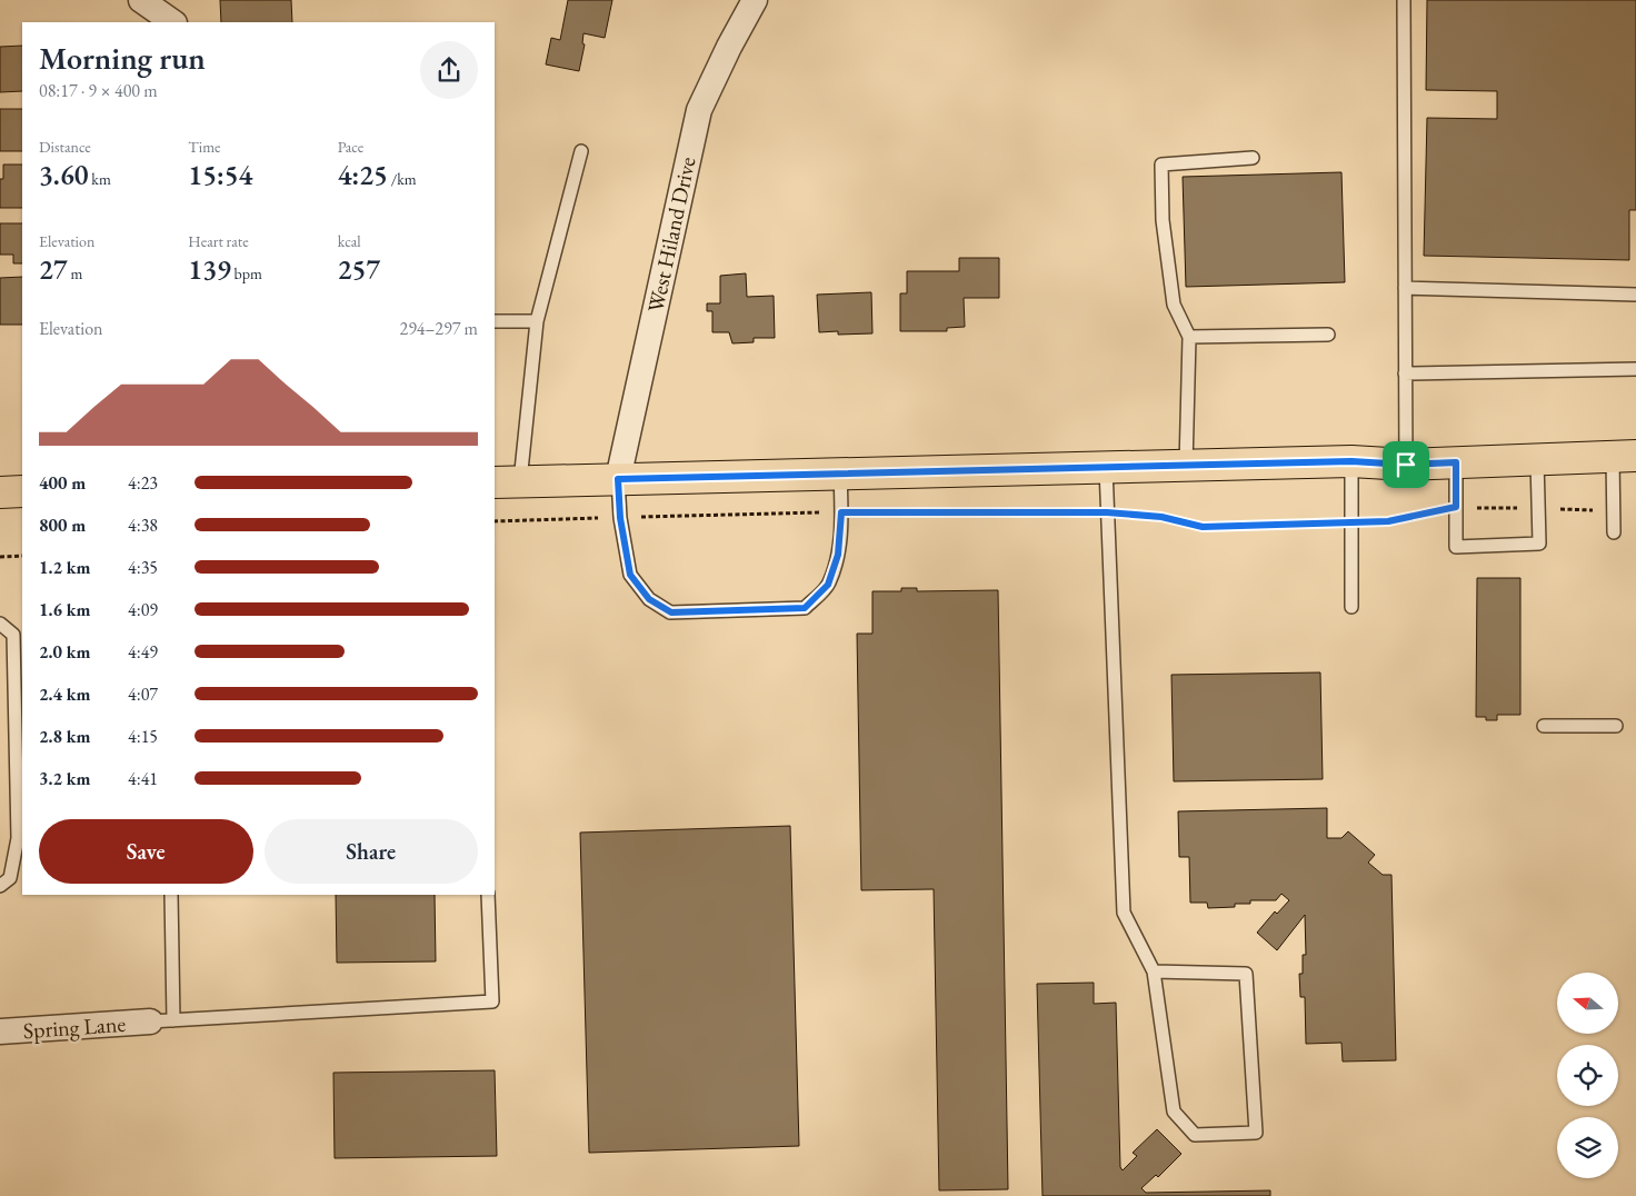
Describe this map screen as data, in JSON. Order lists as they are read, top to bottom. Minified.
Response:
{"streets":{"street":["West Hiland Drive","Spring Lane"]},"north":"left","page":{"heading":["Morning run","08:17 · 9 × 400 m"],"stats":[["Distance","3.60 km"],["Time","15:54"],["Pace","4:25 /km"],["Elevation","27 m"],["Heart rate","139 bpm"],["kcal","257"]],"chart":["Elevation","294–297 m"],"list":[{"name":"400 m","note":"4:23"},{"name":"800 m","note":"4:38"},{"name":"1.2 km","note":"4:35"},{"name":"1.6 km","note":"4:09"},{"name":"2.0 km","note":"4:49"},{"name":"2.4 km","note":"4:07"},{"name":"2.8 km","note":"4:15"},{"name":"3.2 km","note":"4:41"}],"buttons":["Save","Share"]}}
